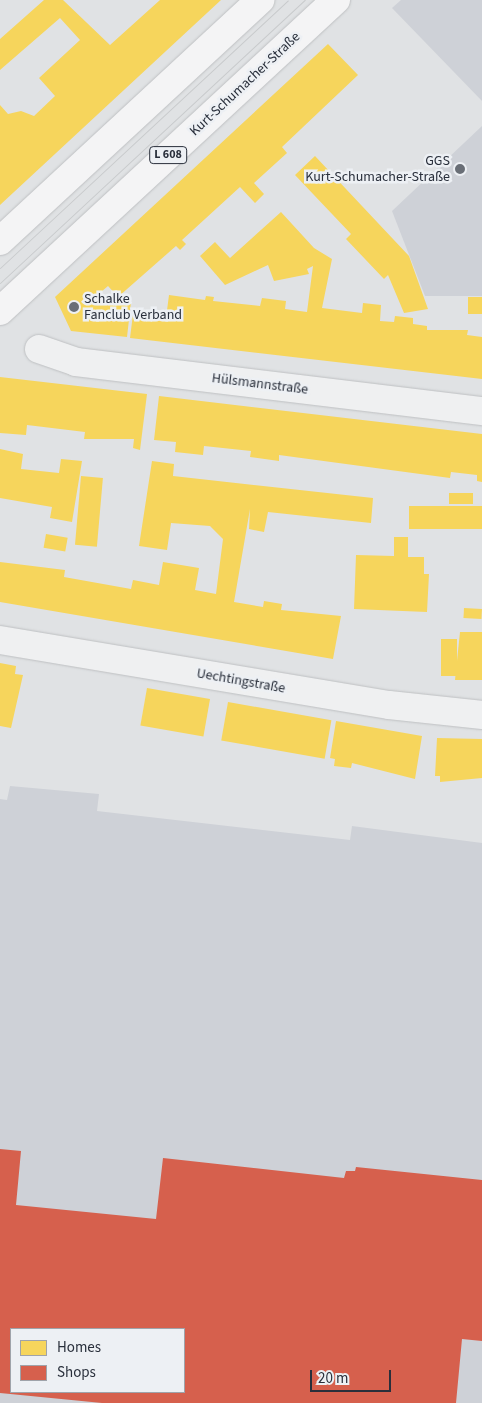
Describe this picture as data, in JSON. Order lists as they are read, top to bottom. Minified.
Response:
{"streets":{"main road":["Kurt-Schumacher-Straße","L 608"],"street":["Hülsmannstraße","Uechtingstraße"]},"places":["GGS Kurt-Schumacher-Straße","Schalke Fanclub Verband"],"legend":["Homes","Shops"],"scale_bar":"20 m"}
